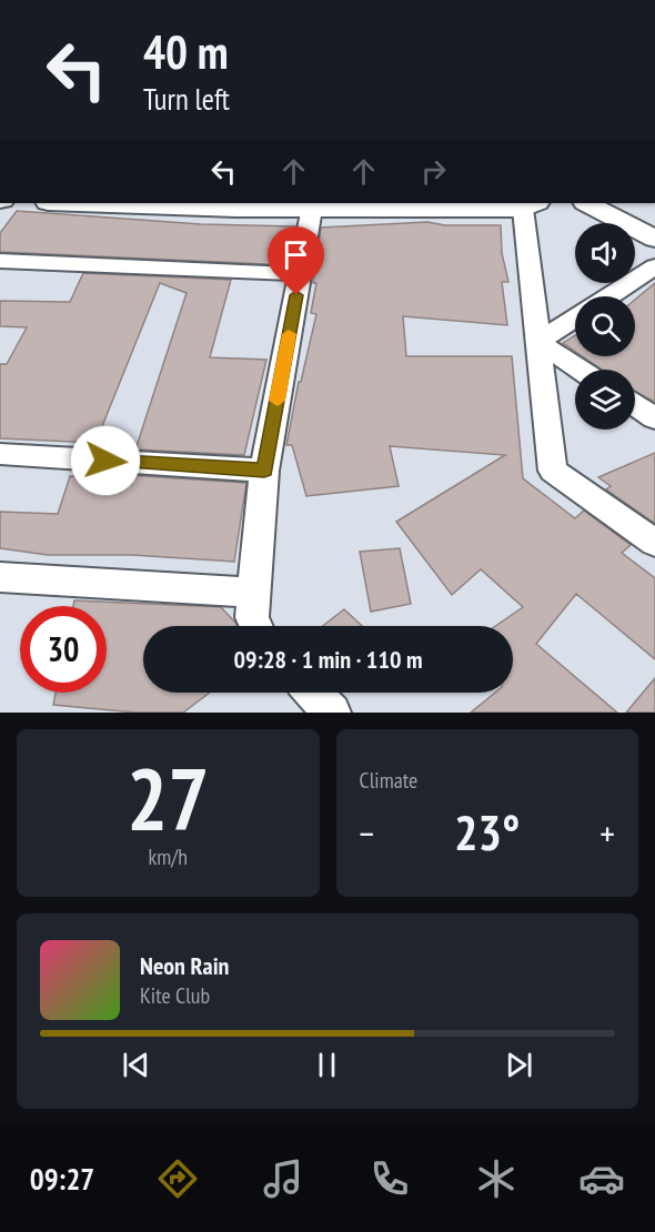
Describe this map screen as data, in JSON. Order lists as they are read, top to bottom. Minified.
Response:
{"page":{"turn":["40 m","Turn left"],"limit":"30","trip":"09:28 · 1 min · 110 m","tile":[["27","km/h"],"Climate"],"heat":["−","23°","+"],"song":["Neon Rain","Kite Club"],"tabs":"09:27"}}
